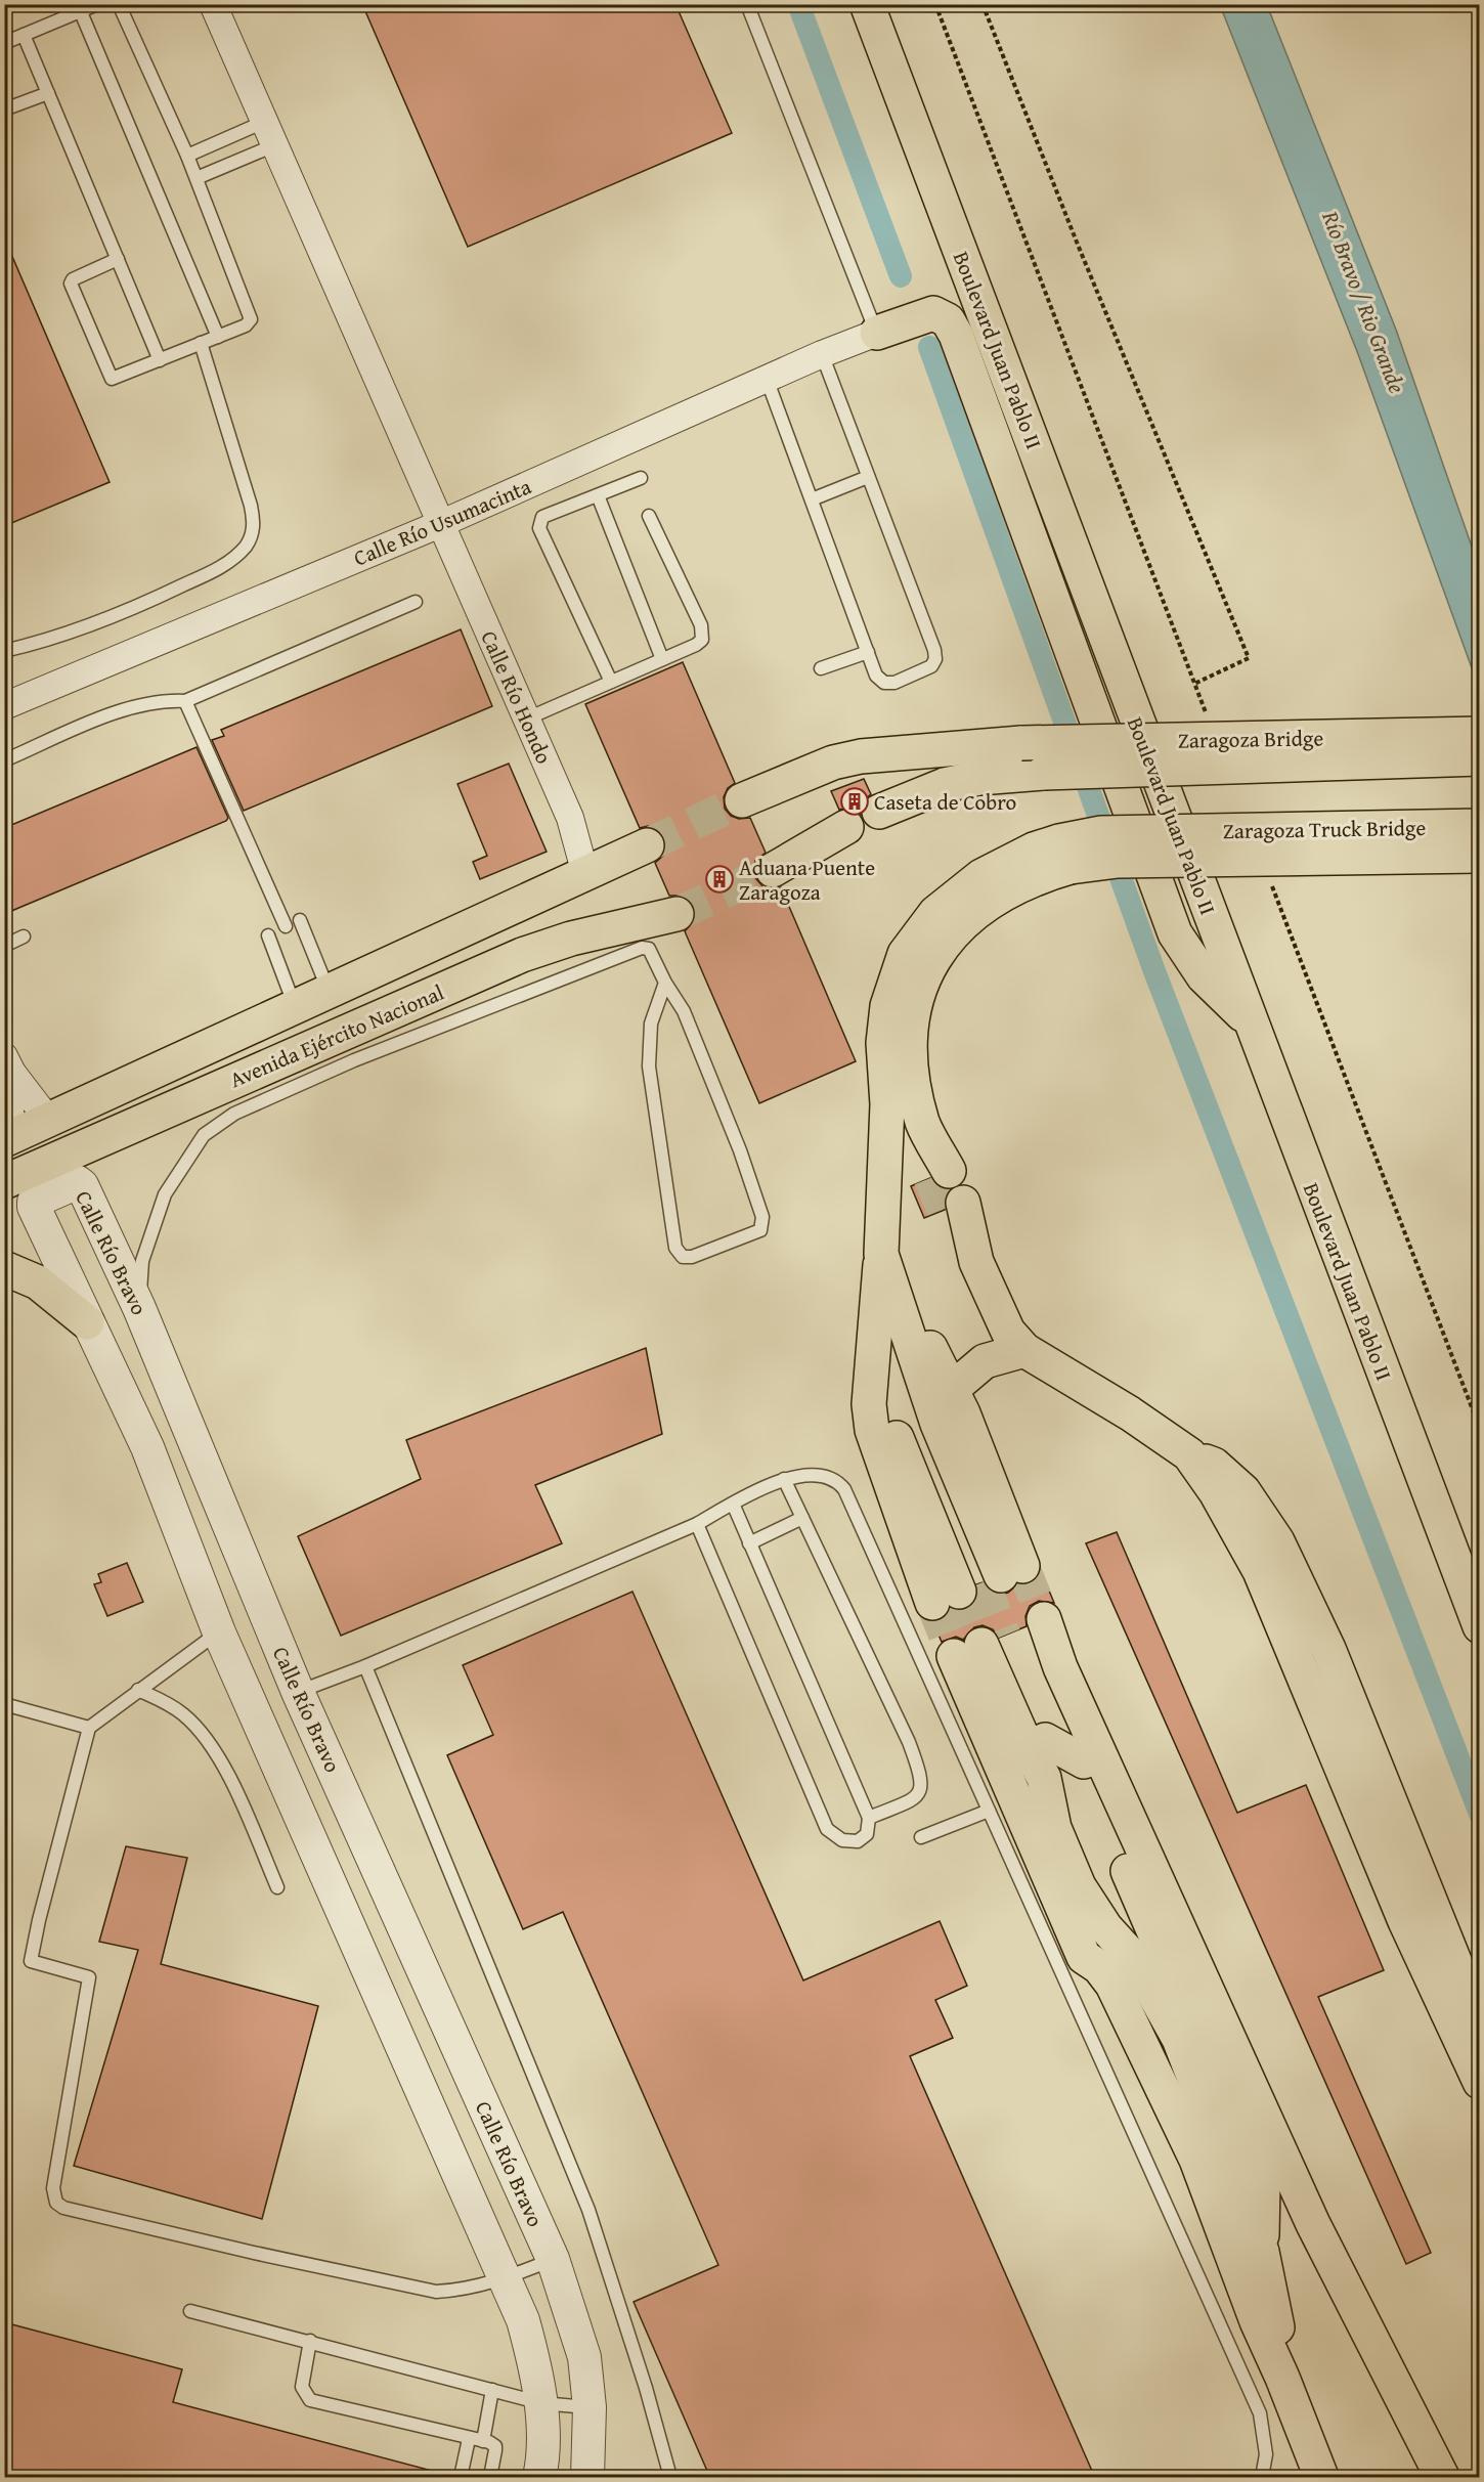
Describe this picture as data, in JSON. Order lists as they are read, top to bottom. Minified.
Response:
{"streets":{"main road":["Boulevard Juan Pablo II","Zaragoza Bridge","Zaragoza Truck Bridge","Avenida Ejército Nacional"],"street":["Calle Río Usumacinta","Calle Río Hondo","Calle Río Bravo"]},"crossings":[["Calle Río Usumacinta","Calle Río Hondo"],["Calle Río Hondo","Avenida Ejército Nacional"]],"water":["Río Bravo / Rio Grande"],"places":{"building":["Caseta de Cobro","Aduana Puente Zaragoza"]}}
